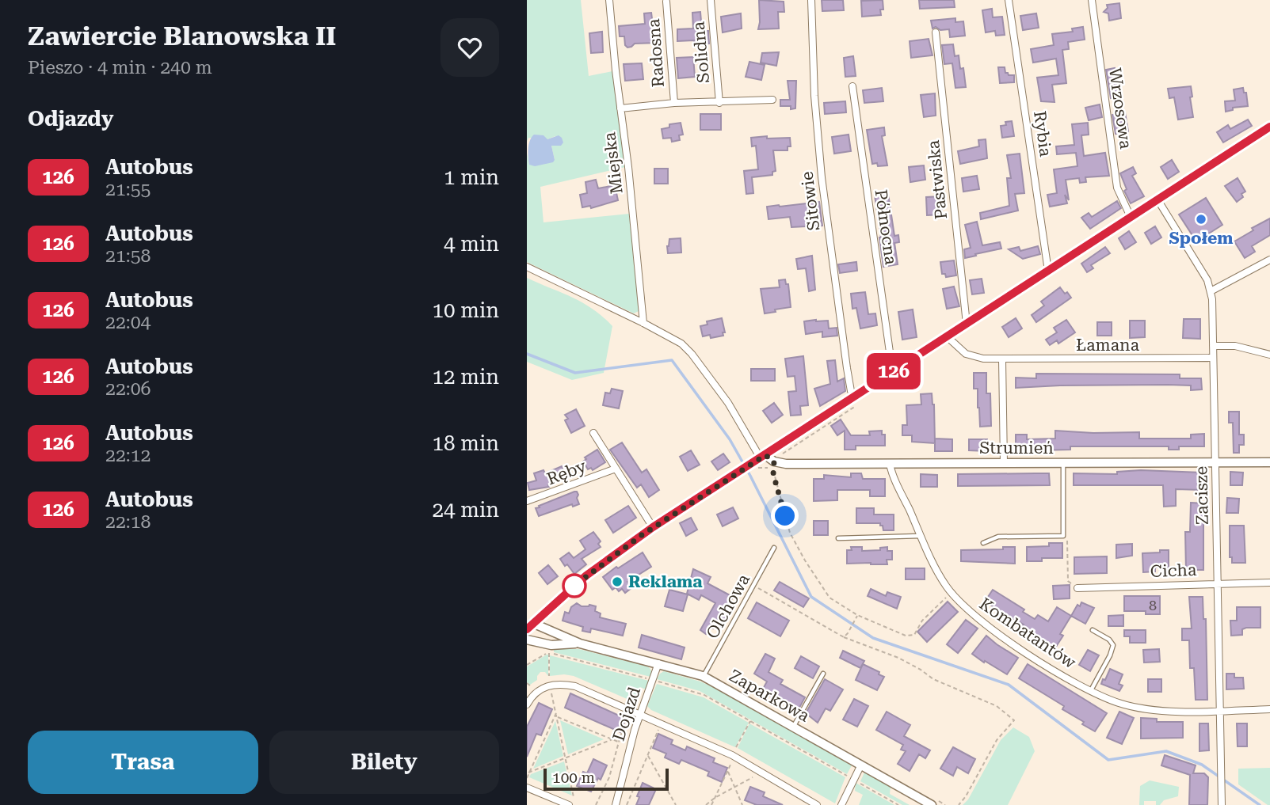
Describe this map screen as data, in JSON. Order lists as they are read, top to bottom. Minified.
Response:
{"streets":{"street":["Solidna","Radosna","Wrzosowa","Rybia","Miejska","Pastwiska","Sitowie","Północna","Łamana","Strumień","Ręby","Zacisze","Cicha","Kombatantów","Zaparkowa","Dojazd"],"lane":["Olchowa"]},"crossings":[["Solidna","Radosna"],["Solidna","Miejska"],["Łamana","Zacisze"],["Strumień","Zacisze"],["Strumień","Kombatantów"],["Zacisze","Cicha"],["Zacisze","Kombatantów"],["Olchowa","Zaparkowa"],["Zaparkowa","Dojazd"]],"places":["Społem","Reklama"],"lines":["bus line 126"],"house_numbers":["8"],"scale_bar":"100 m","page":{"heading":[["Zawiercie Blanowska II","Pieszo · 4 min · 240 m"],"Odjazdy"],"on_map":"126","list":[{"mark":"126","name":"Autobus","note":"21:55","value":"1 min"},{"mark":"126","name":"Autobus","note":"21:58","value":"4 min"},{"mark":"126","name":"Autobus","note":"22:04","value":"10 min"},{"mark":"126","name":"Autobus","note":"22:06","value":"12 min"},{"mark":"126","name":"Autobus","note":"22:12","value":"18 min"},{"mark":"126","name":"Autobus","note":"22:18","value":"24 min"}],"buttons":["Trasa","Bilety"],"scale":"100 m"}}
